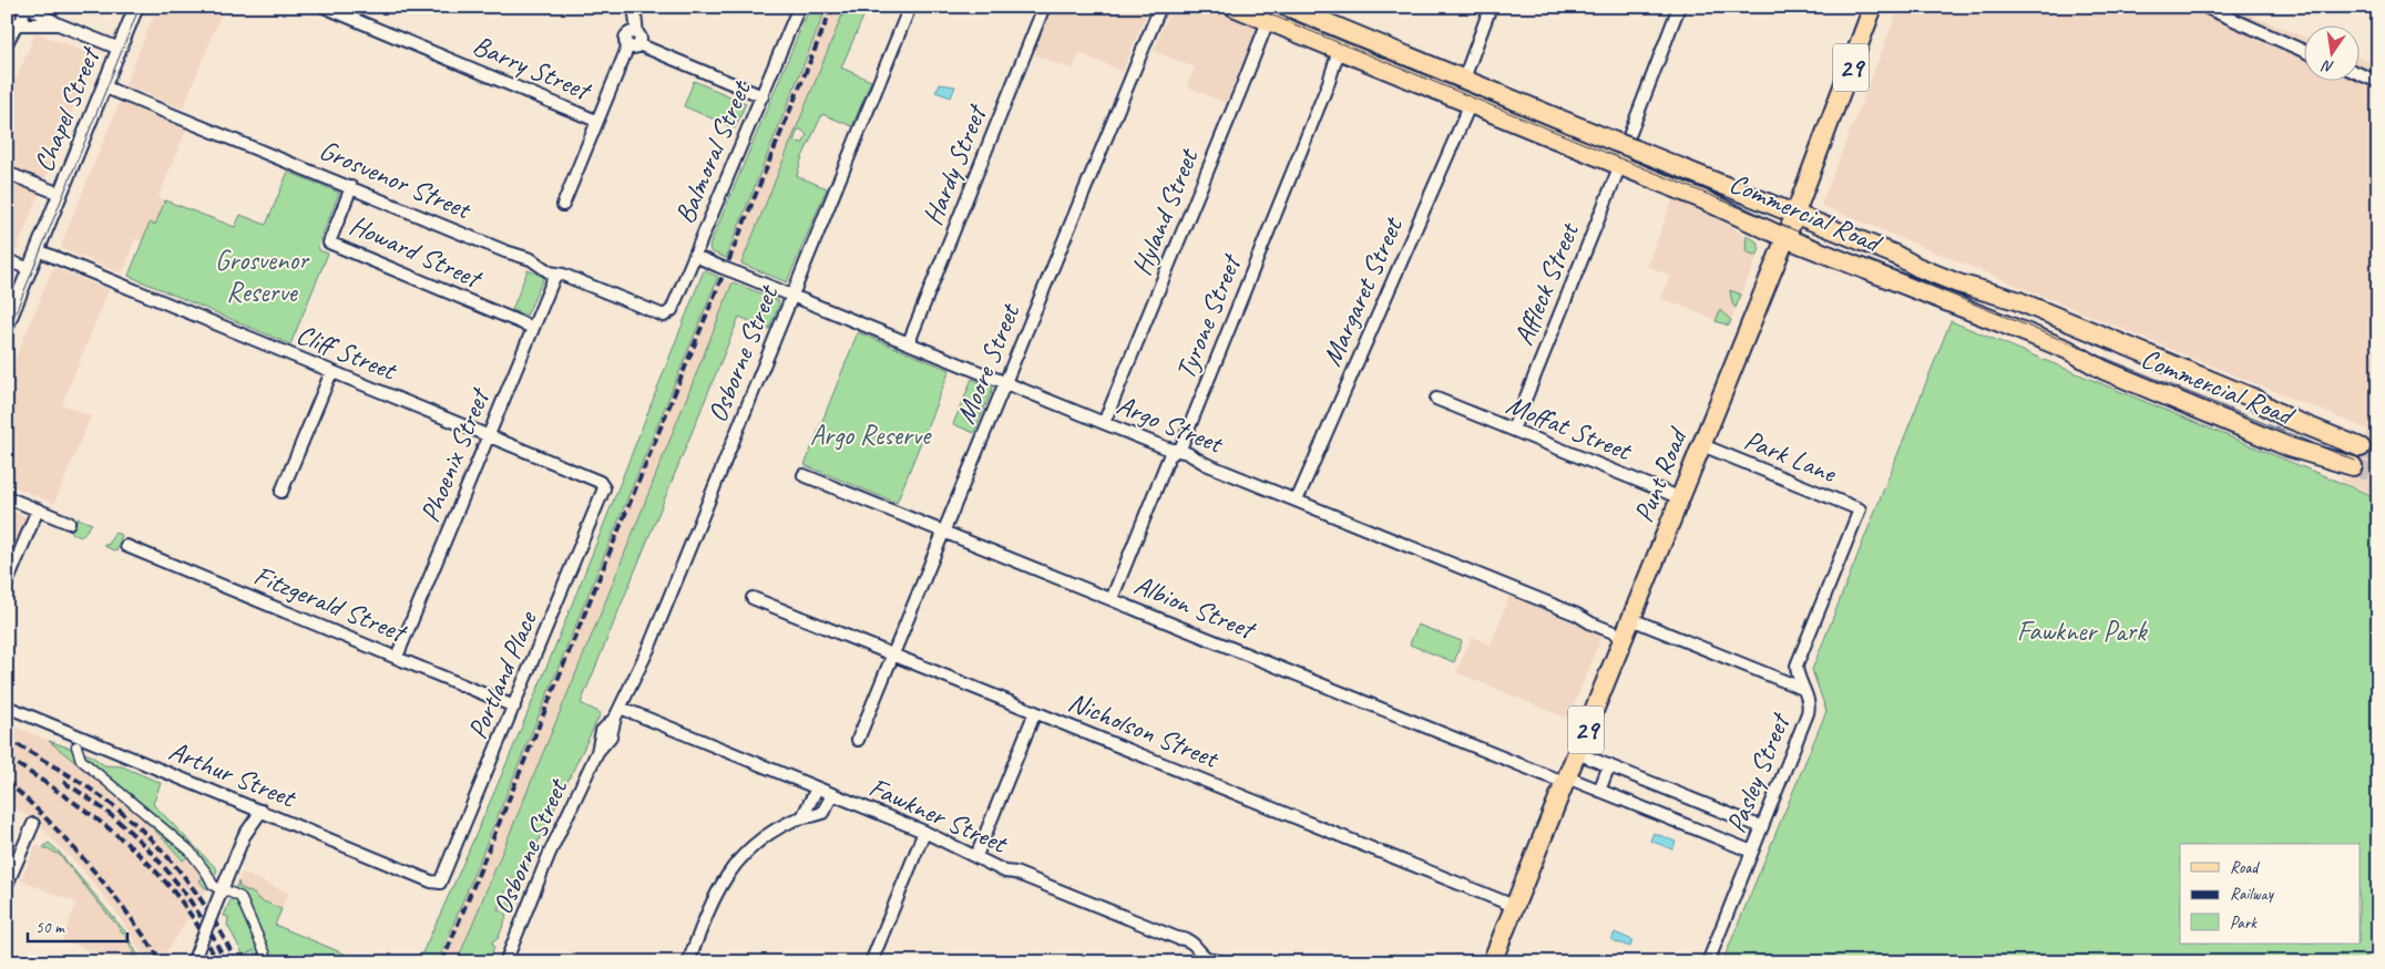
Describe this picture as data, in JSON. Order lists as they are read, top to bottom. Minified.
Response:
{"streets":{"main road":["29","Commercial Road","Punt Road"],"street":["Barry Street","Chapel Street","Balmoral Street","Hardy Street","Grosvenor Street","Hyland Street","Howard Street","Affleck Street","Margaret Street","Tyrone Street","Cliff Street","Osborne Street","Moore Street","Argo Street","Moffat Street","Phoenix Street","Park Lane","Fitzgerald Street","Albion Street","Portland Place","Nicholson Street","Arthur Street","Pasley Street","Fawkner Street"]},"crossings":[["Chapel Street","Grosvenor Street"],["Chapel Street","Cliff Street"],["Balmoral Street","Grosvenor Street"],["Balmoral Street","Argo Street"],["Hardy Street","Argo Street"],["Grosvenor Street","Howard Street"],["Grosvenor Street","Phoenix Street"],["Hyland Street","Commercial Road"],["Hyland Street","Argo Street"],["Commercial Road","Affleck Street"],["Commercial Road","Margaret Street"],["Commercial Road","Tyrone Street"],["Commercial Road","Punt Road"],["Howard Street","Phoenix Street"],["Affleck Street","Moffat Street"],["Margaret Street","Argo Street"],["Tyrone Street","Argo Street"],["Tyrone Street","Albion Street"],["Cliff Street","Phoenix Street"],["Cliff Street","Portland Place"],["Osborne Street","Argo Street"],["Osborne Street","Fawkner Street"],["Moore Street","Argo Street"],["Moore Street","Albion Street"],["Moore Street","Nicholson Street"],["Argo Street","Punt Road"],["Moffat Street","Punt Road"],["Phoenix Street","Fitzgerald Street"],["Park Lane","Punt Road"],["Park Lane","Pasley Street"],["Punt Road","Albion Street"],["Punt Road","Nicholson Street"],["Fitzgerald Street","Portland Place"],["Albion Street","Pasley Street"],["Portland Place","Arthur Street"]],"parks":["Grosvenor Reserve","Argo Reserve","Fawkner Park"],"legend":["Road","Railway","Park"],"scale_bar":"50 m","north":"bottom"}
